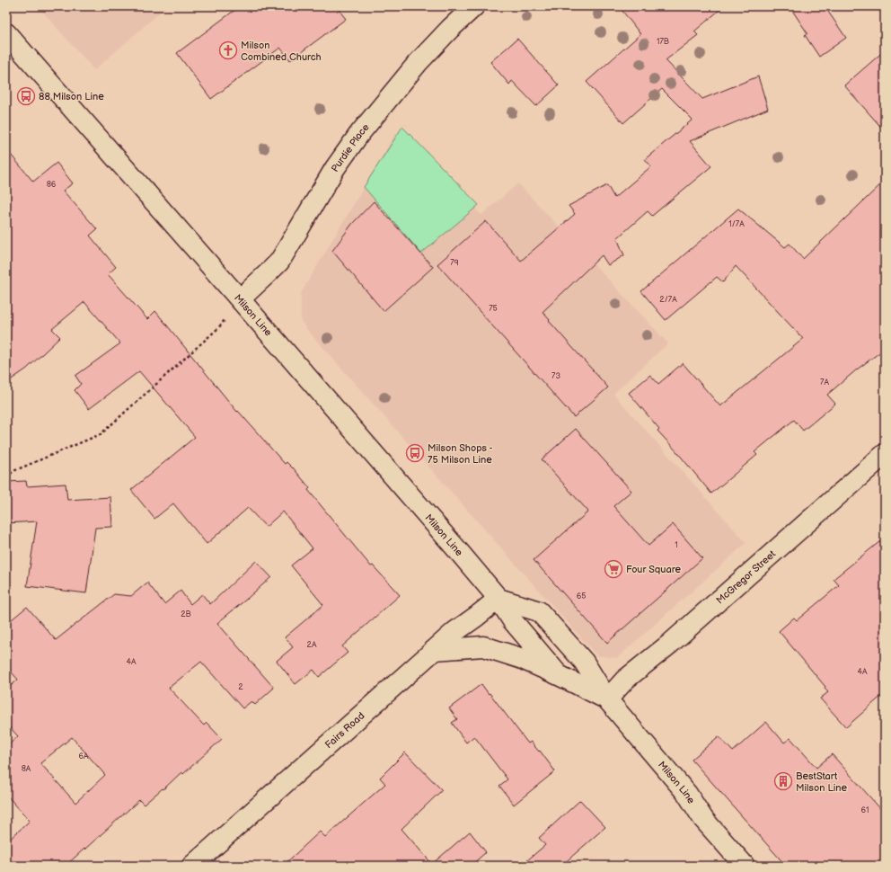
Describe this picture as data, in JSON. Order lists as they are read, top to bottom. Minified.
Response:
{"streets":{"street":["Purdie Place","Milson Line","McGregor Street","Fairs Road"]},"crossings":[["Purdie Place","Milson Line"],["Milson Line","McGregor Street"],["Milson Line","Fairs Road"]],"places":{"church":["Milson Combined Church"],"bus stop":["88 Milson Line","Milson Shops - 75 Milson Line"],"supermarket":["Four Square"],"building":["BestStart Milson Line"]},"house_numbers":["17B","86","1/7A","79","2/7A","75","73","7A","1","65","2B","2A","4A","4A","2","6A","8A","61"]}
